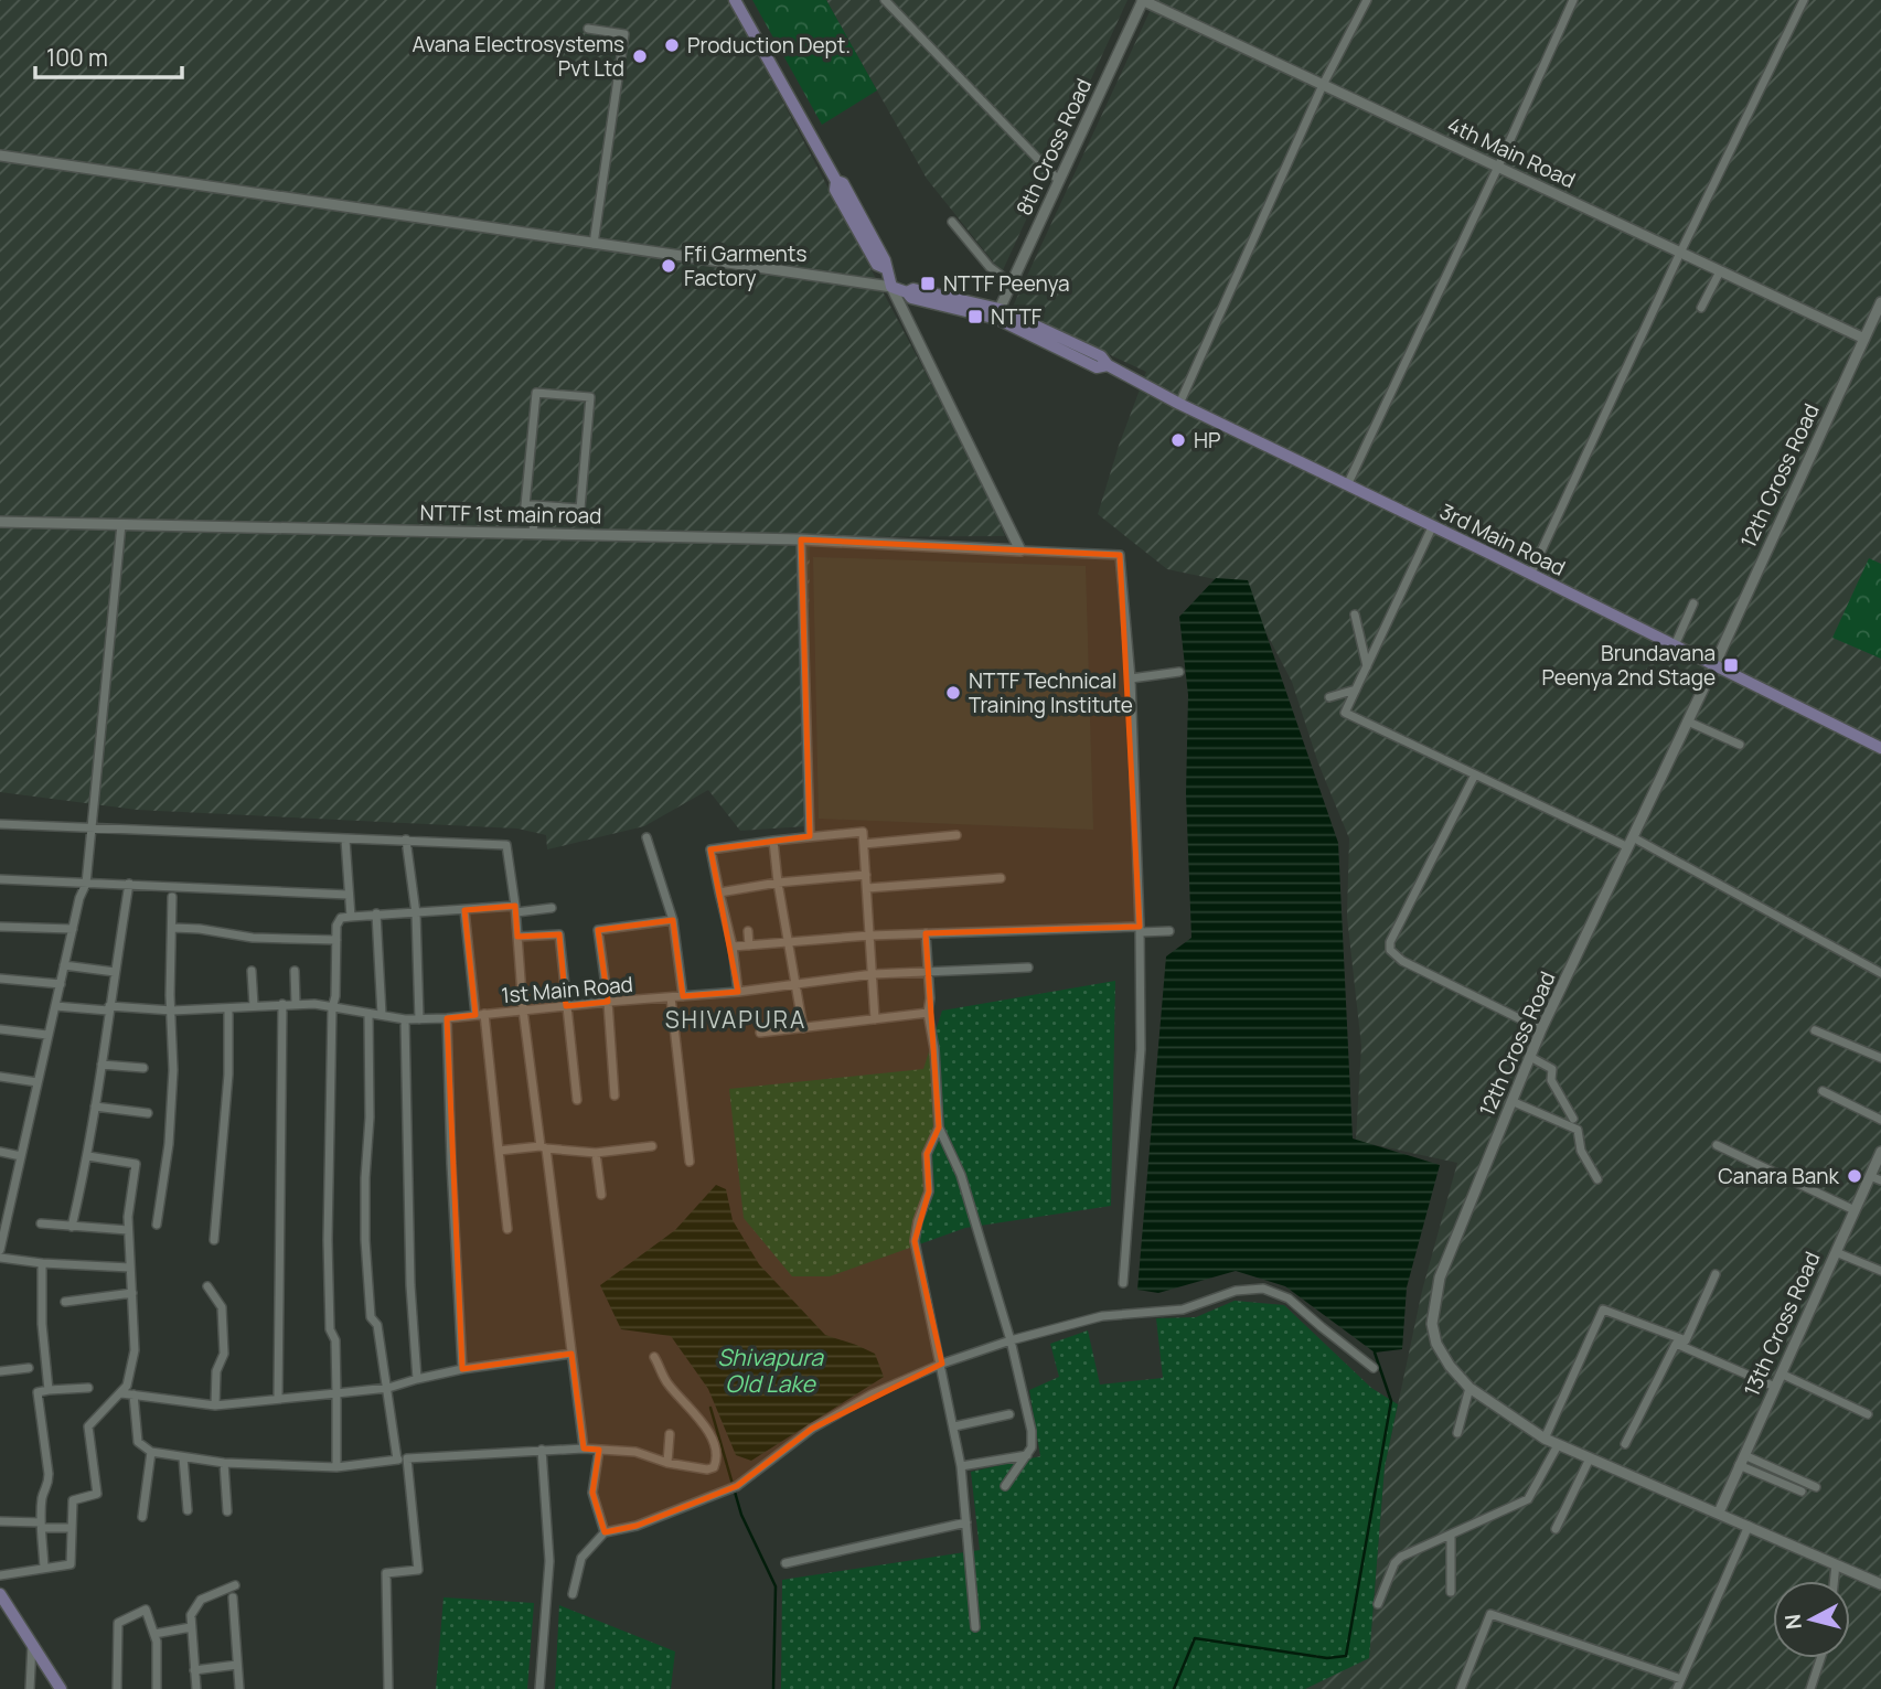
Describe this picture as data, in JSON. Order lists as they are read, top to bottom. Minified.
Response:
{"streets":{"main road":["3rd Main Road"],"street":["8th Cross Road","4th Main Road","12th Cross Road","NTTF 1st main road","1st Main Road","13th Cross Road"]},"crossings":[["8th Cross Road","4th Main Road"],["8th Cross Road","3rd Main Road"],["4th Main Road","12th Cross Road"],["12th Cross Road","3rd Main Road"],["12th Cross Road","13th Cross Road"]],"districts":["SHIVAPURA"],"water":["Shivapura Old Lake"],"places":{"other":["Production Dept.","Avana Electrosystems Pvt Ltd","Ffi Garments Factory","HP","NTTF Technical Training Institute","Canara Bank"],"transit":["NTTF Peenya","NTTF","Brundavana Peenya 2nd Stage"]},"scale_bar":"100 m","north":"left"}
